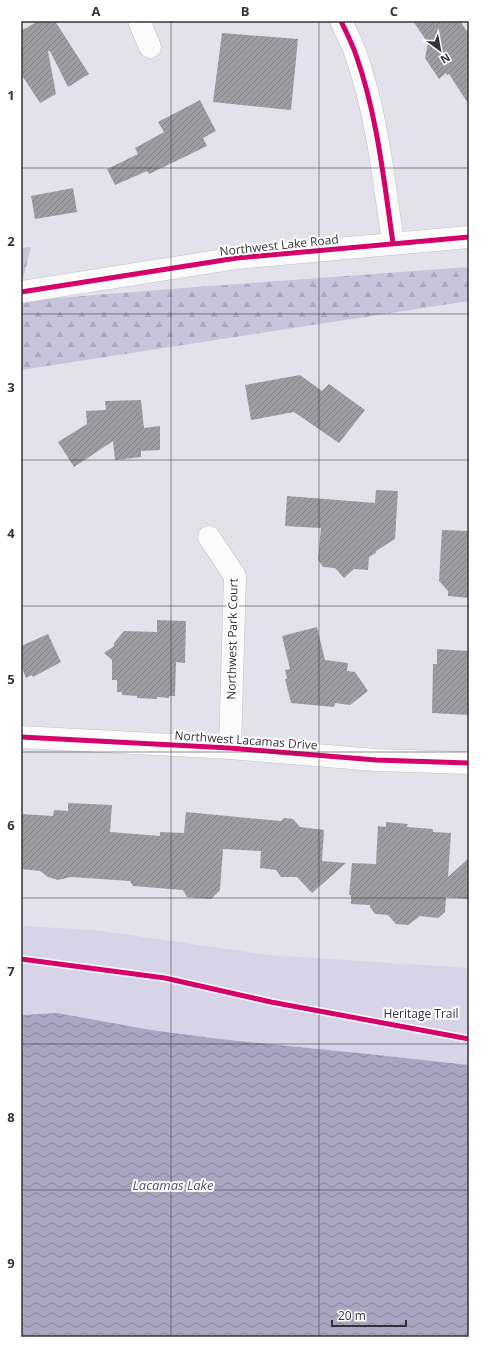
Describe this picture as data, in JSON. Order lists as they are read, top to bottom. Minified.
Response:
{"streets":{"street":["Northwest Lake Road","Northwest Park Court","Northwest Lacamas Drive"]},"crossings":[["Northwest Park Court","Northwest Lacamas Drive"]],"water":["Lacamas Lake"],"parks":["Heritage Trail"],"scale_bar":"20 m","north":"bottom right","grid":{"columns":["A","B","C"],"rows":["1","2","3","4","5","6","7","8","9"]}}
